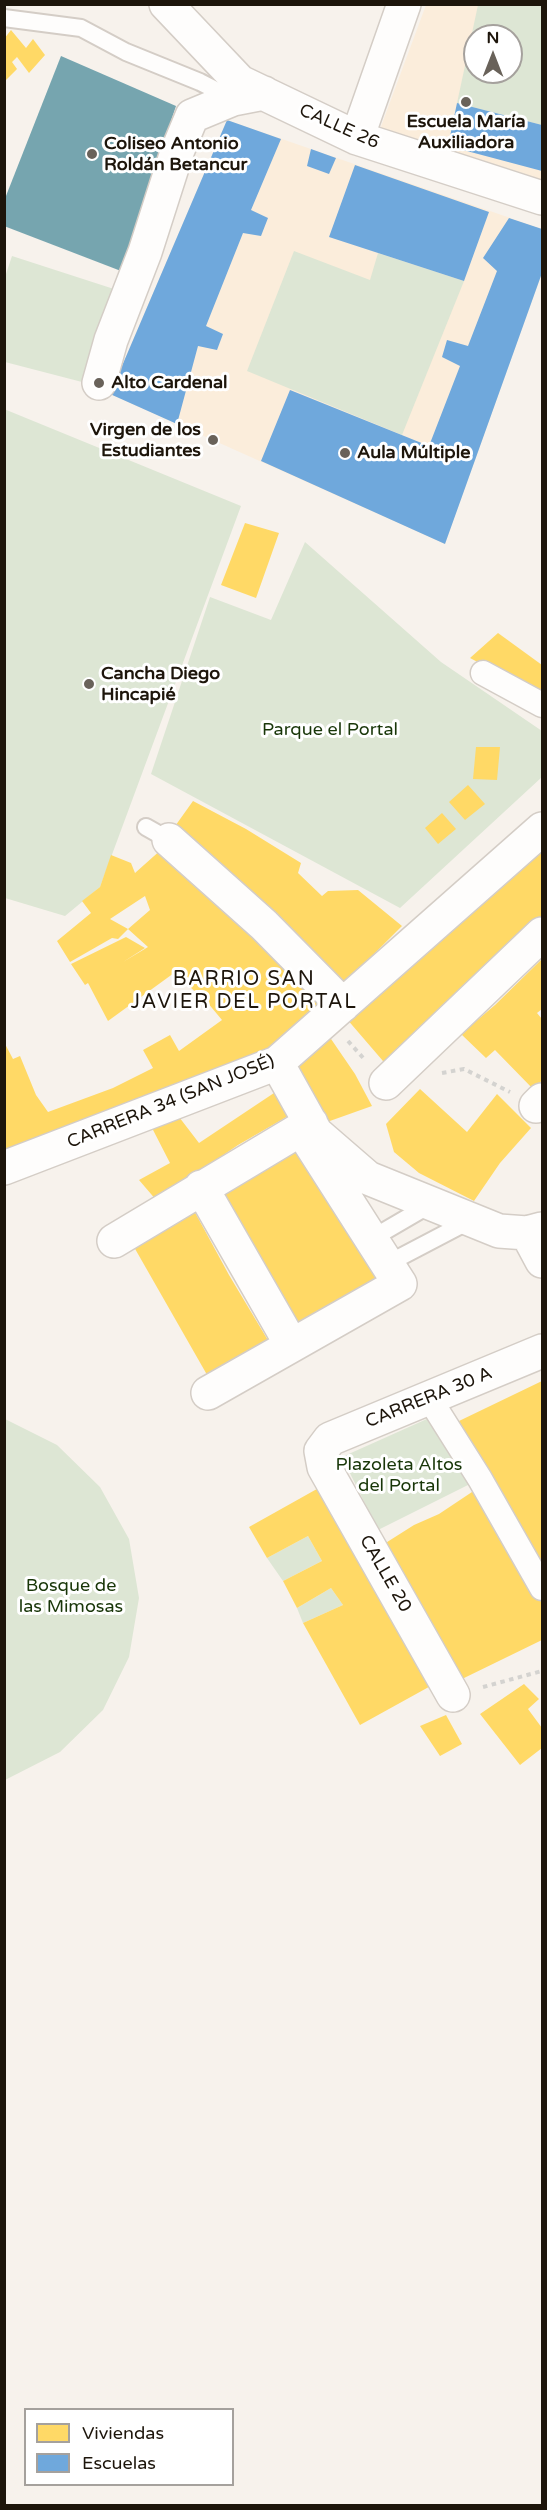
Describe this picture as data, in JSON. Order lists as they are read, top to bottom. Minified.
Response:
{"streets":{"street":["CALLE 26","CARRERA 34 (SAN JOSÉ)","CARRERA 30 A","CALLE 20"]},"crossings":[["CARRERA 30 A","CALLE 20"]],"districts":["BARRIO SAN JAVIER DEL PORTAL"],"parks":["Parque el Portal","Plazoleta Altos del Portal","Bosque de las Mimosas"],"places":["Escuela María Auxiliadora","Coliseo Antonio Roldán Betancur","Alto Cardenal","Virgen de los Estudiantes","Aula Múltiple","Cancha Diego Hincapié"],"legend":["Viviendas","Escuelas"],"north":"top"}
